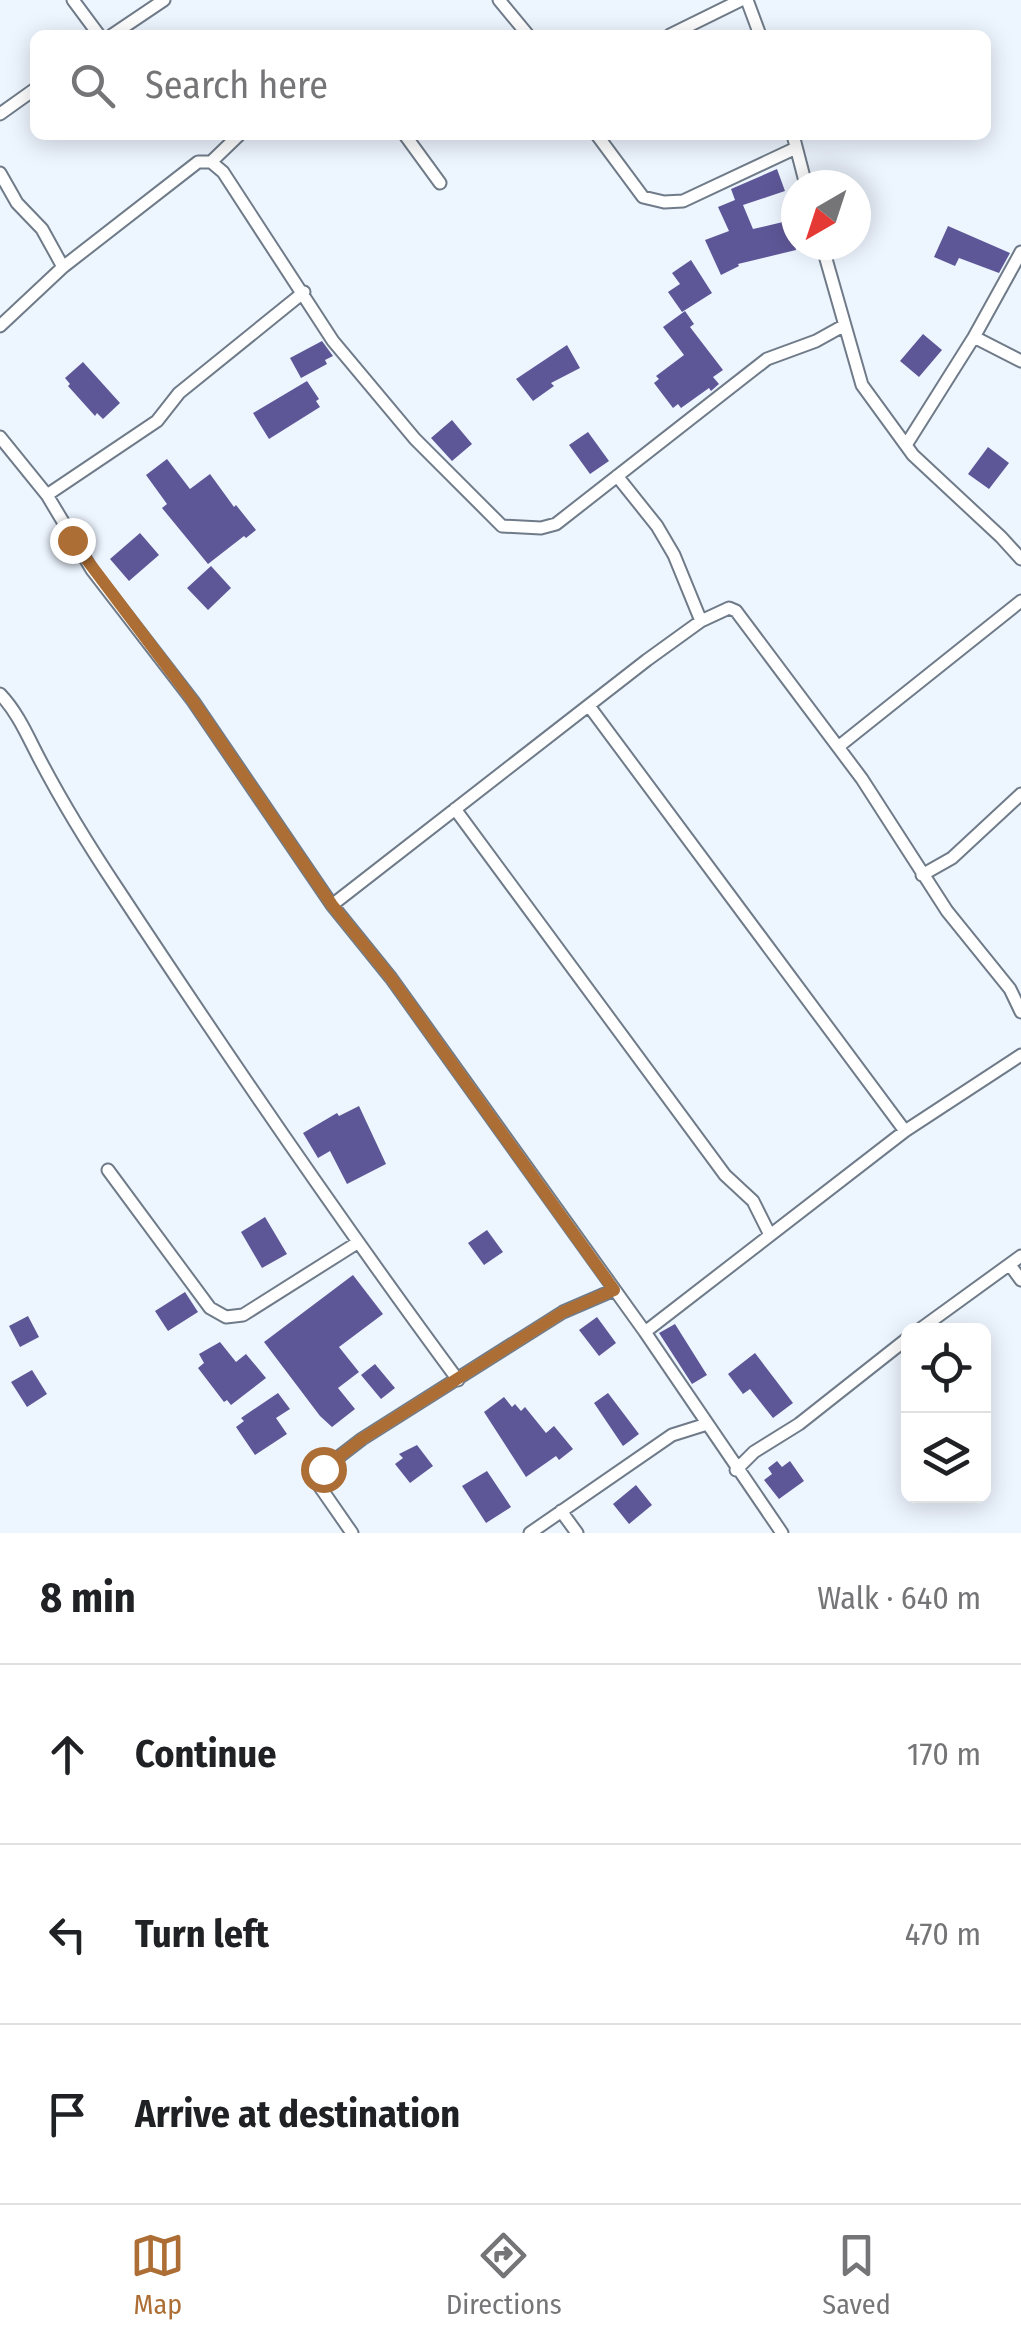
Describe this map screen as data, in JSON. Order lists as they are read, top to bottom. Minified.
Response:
{"north":"bottom left","page":{"search":"Search here","heading":["8 min","Walk · 640 m"],"list":[["Continue","170 m"],["Turn left","470 m"],"Arrive at destination"],"nav":["Map","Directions","Saved"]}}
